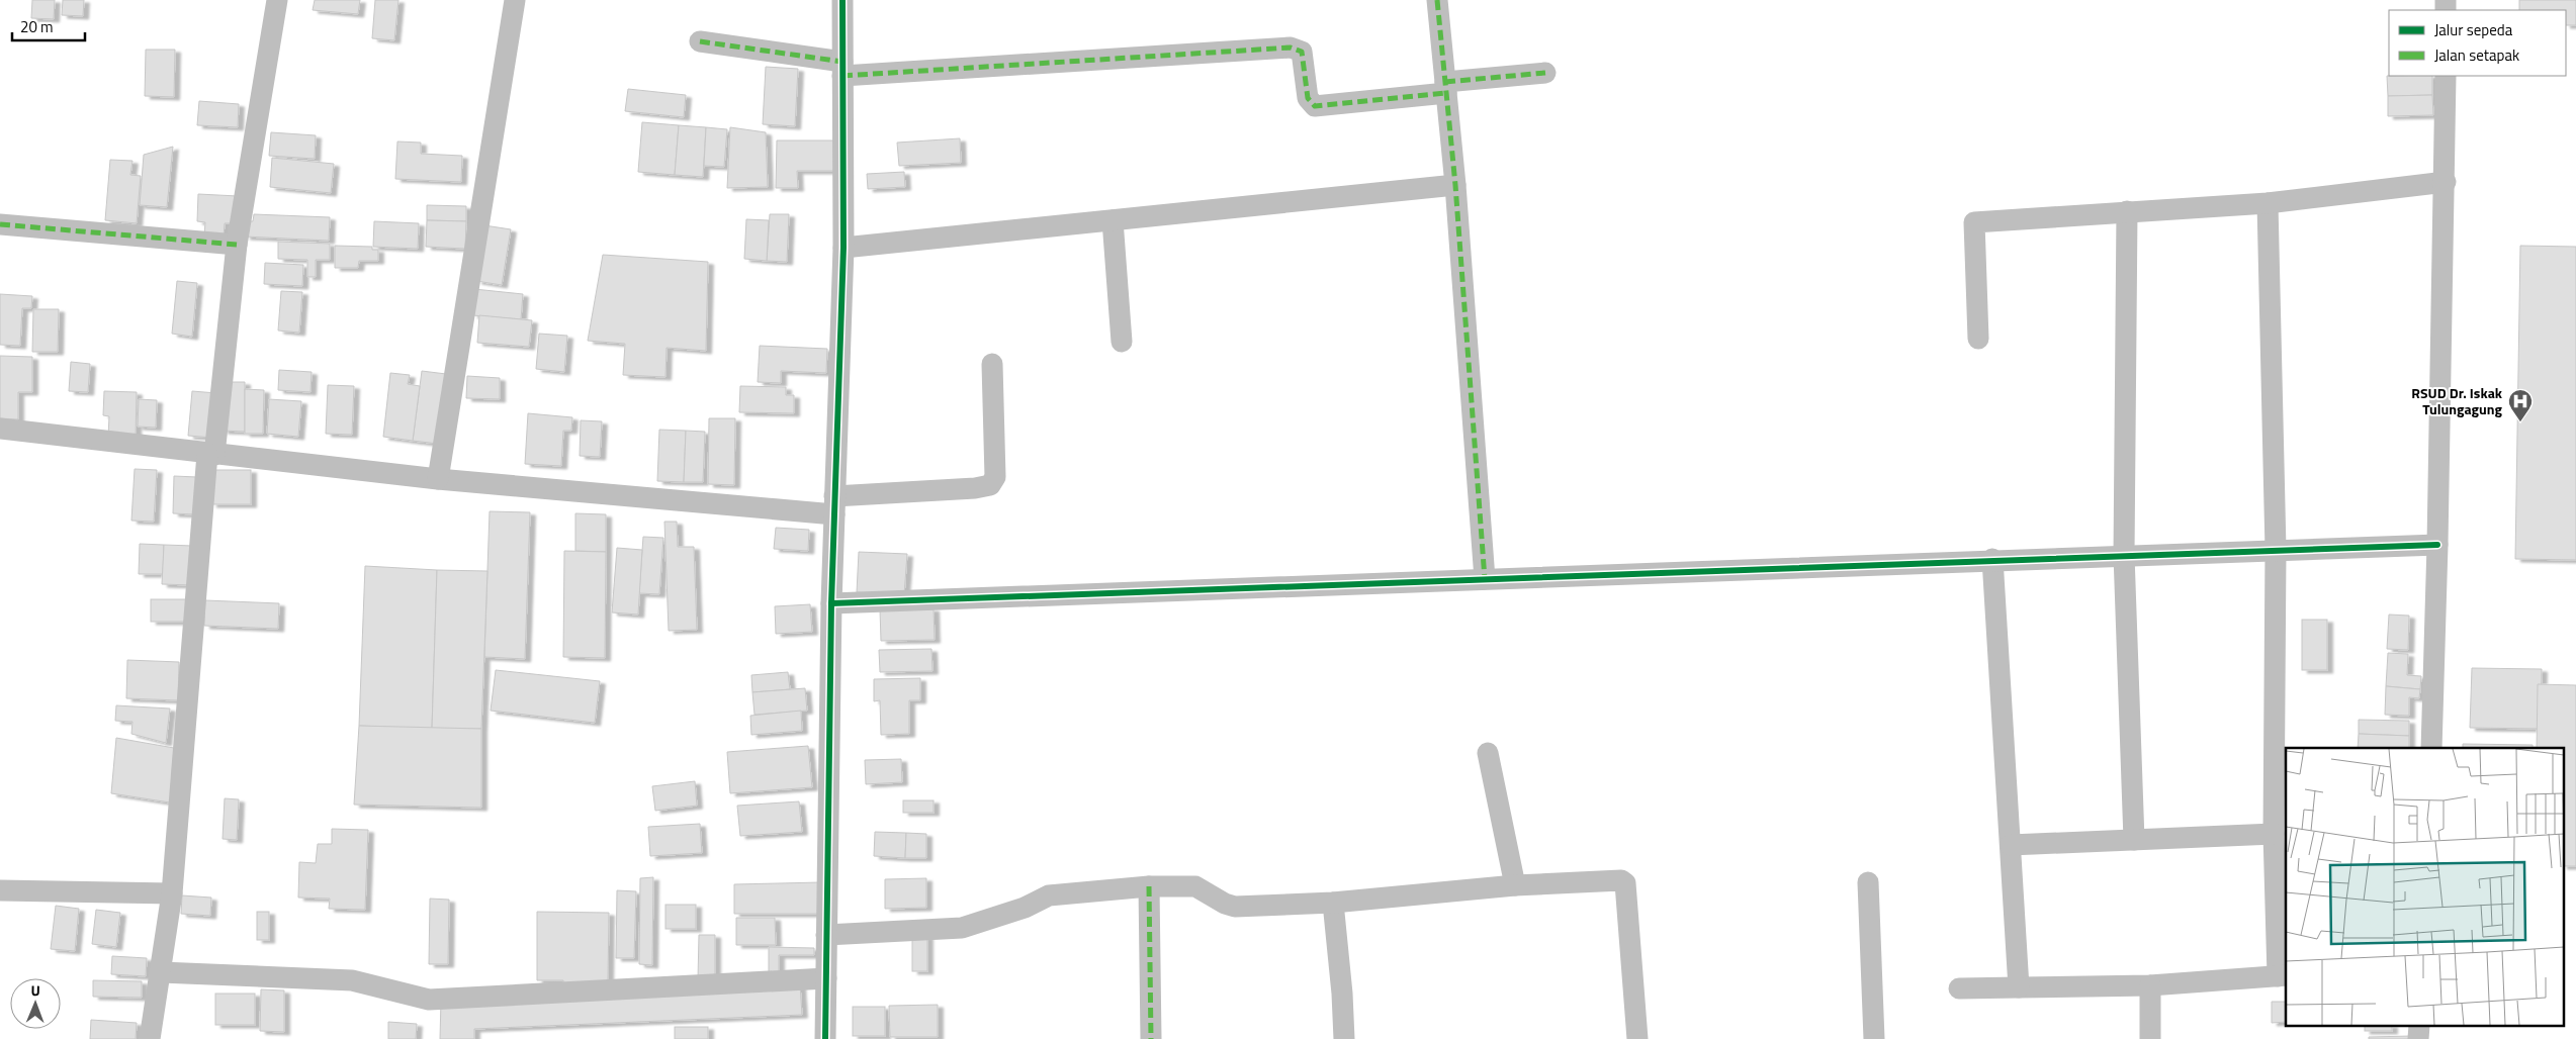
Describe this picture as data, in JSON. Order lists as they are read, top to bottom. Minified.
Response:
{"places":{"hospital":["RSUD Dr. Iskak Tulungagung"]},"legend":["Jalur sepeda","Jalan setapak"],"scale_bar":"20 m","north":"top"}
